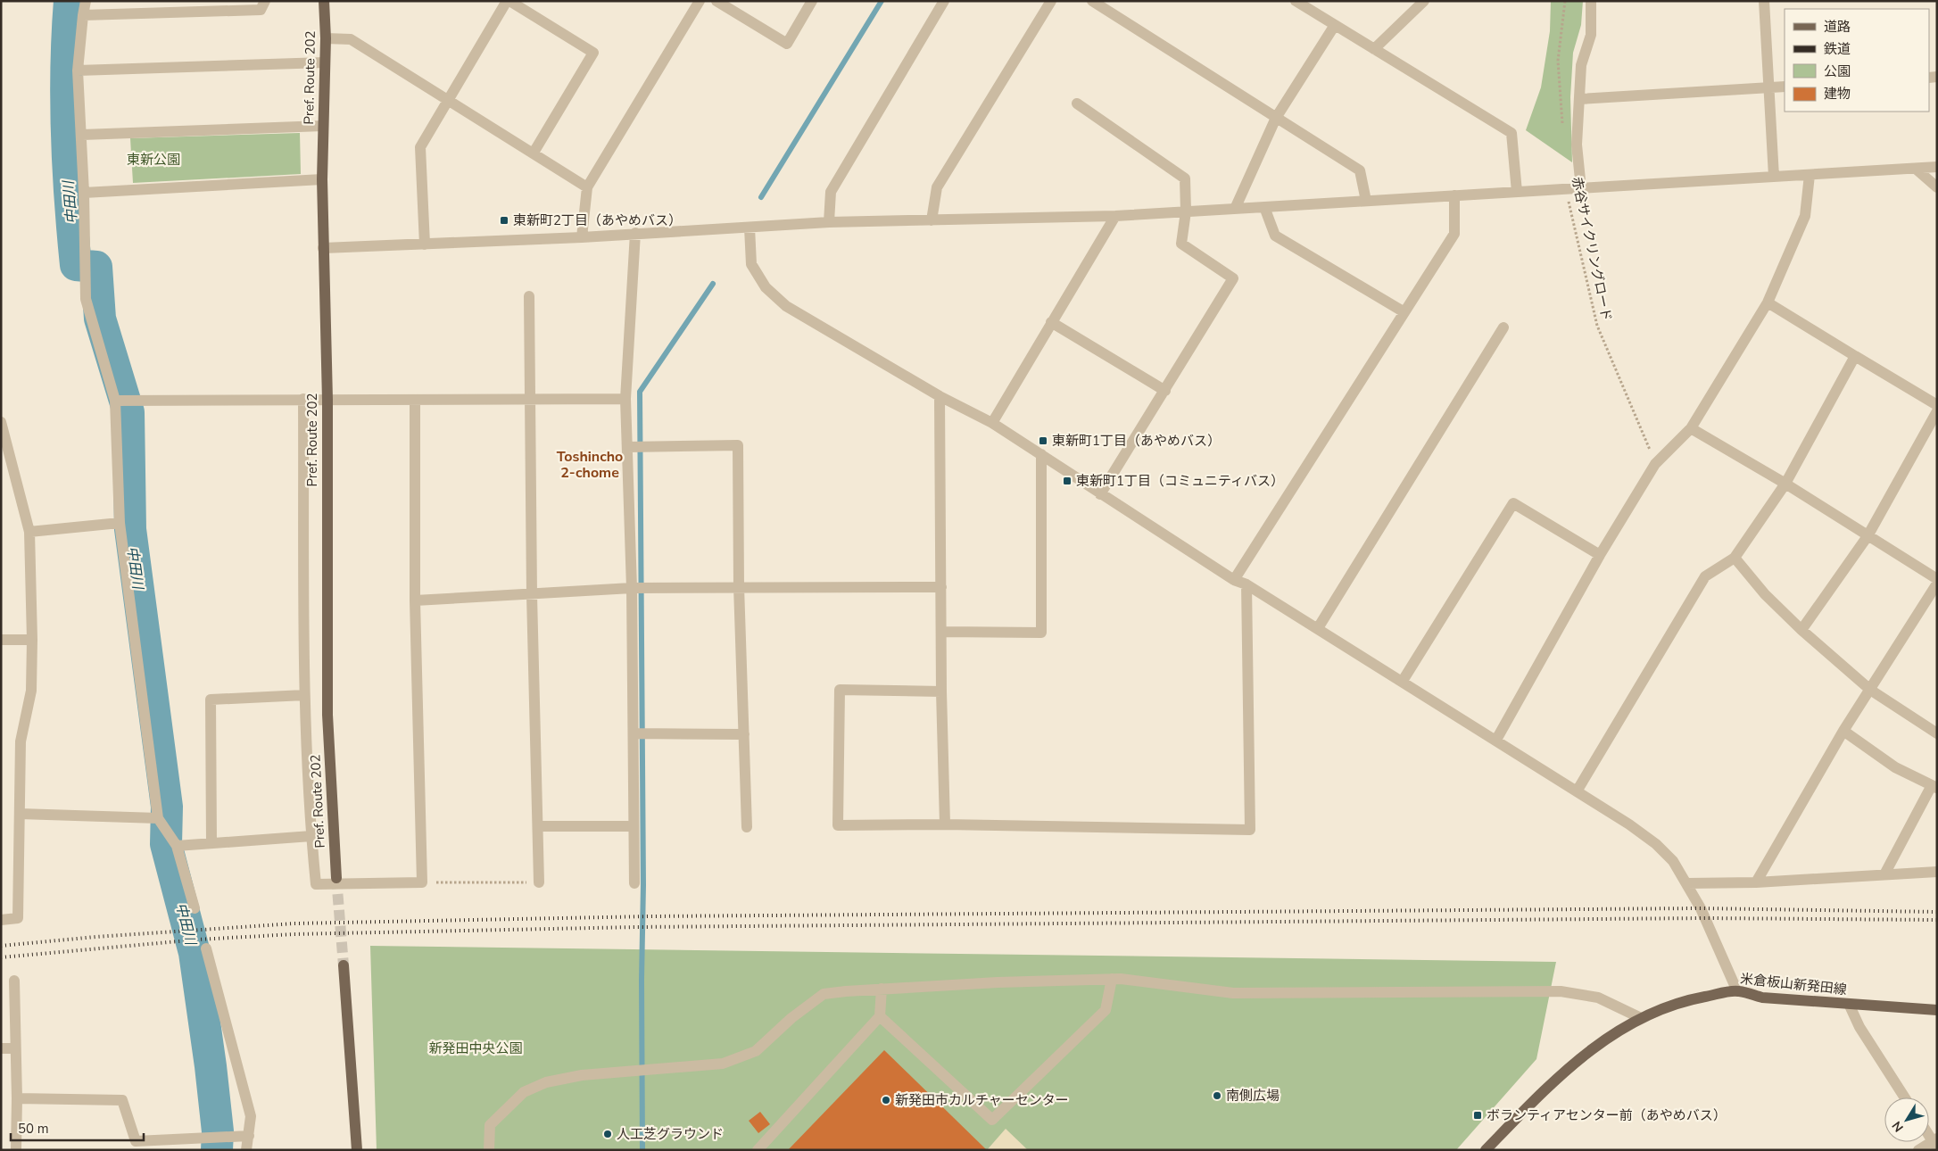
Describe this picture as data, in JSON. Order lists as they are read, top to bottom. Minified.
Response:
{"streets":{"main road":["Pref. Route 202","米倉板山新発田線"],"path":["赤谷サイクリングロード"]},"districts":["Toshincho 2-chome"],"water":["中田川"],"parks":["東新公園","新発田中央公園"],"places":{"transit":["東新町2丁目（あやめバス）","東新町1丁目（あやめバス）","東新町1丁目（コミュニティバス）","ボランティアセンター前（あやめバス）"],"other":["南側広場","新発田市カルチャーセンター","人工芝グラウンド"]},"legend":["道路","鉄道","公園","建物"],"scale_bar":"50 m","north":"bottom left"}
